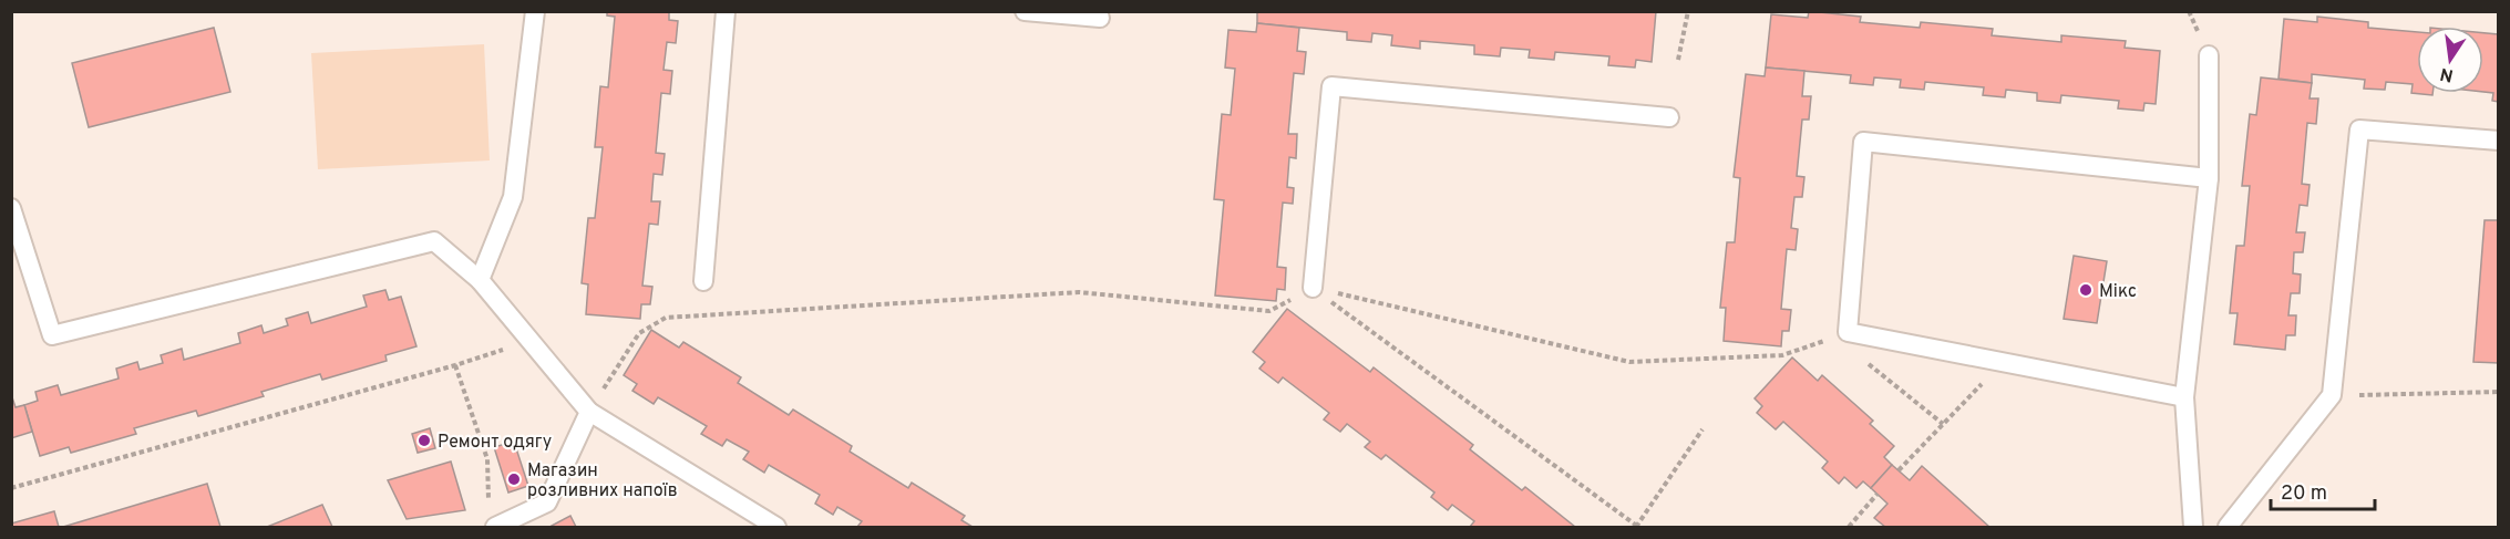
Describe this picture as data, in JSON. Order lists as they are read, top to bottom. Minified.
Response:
{"places":["Мікс","Ремонт одягу","Магазин розливних напоїв"],"scale_bar":"20 m","north":"bottom"}
